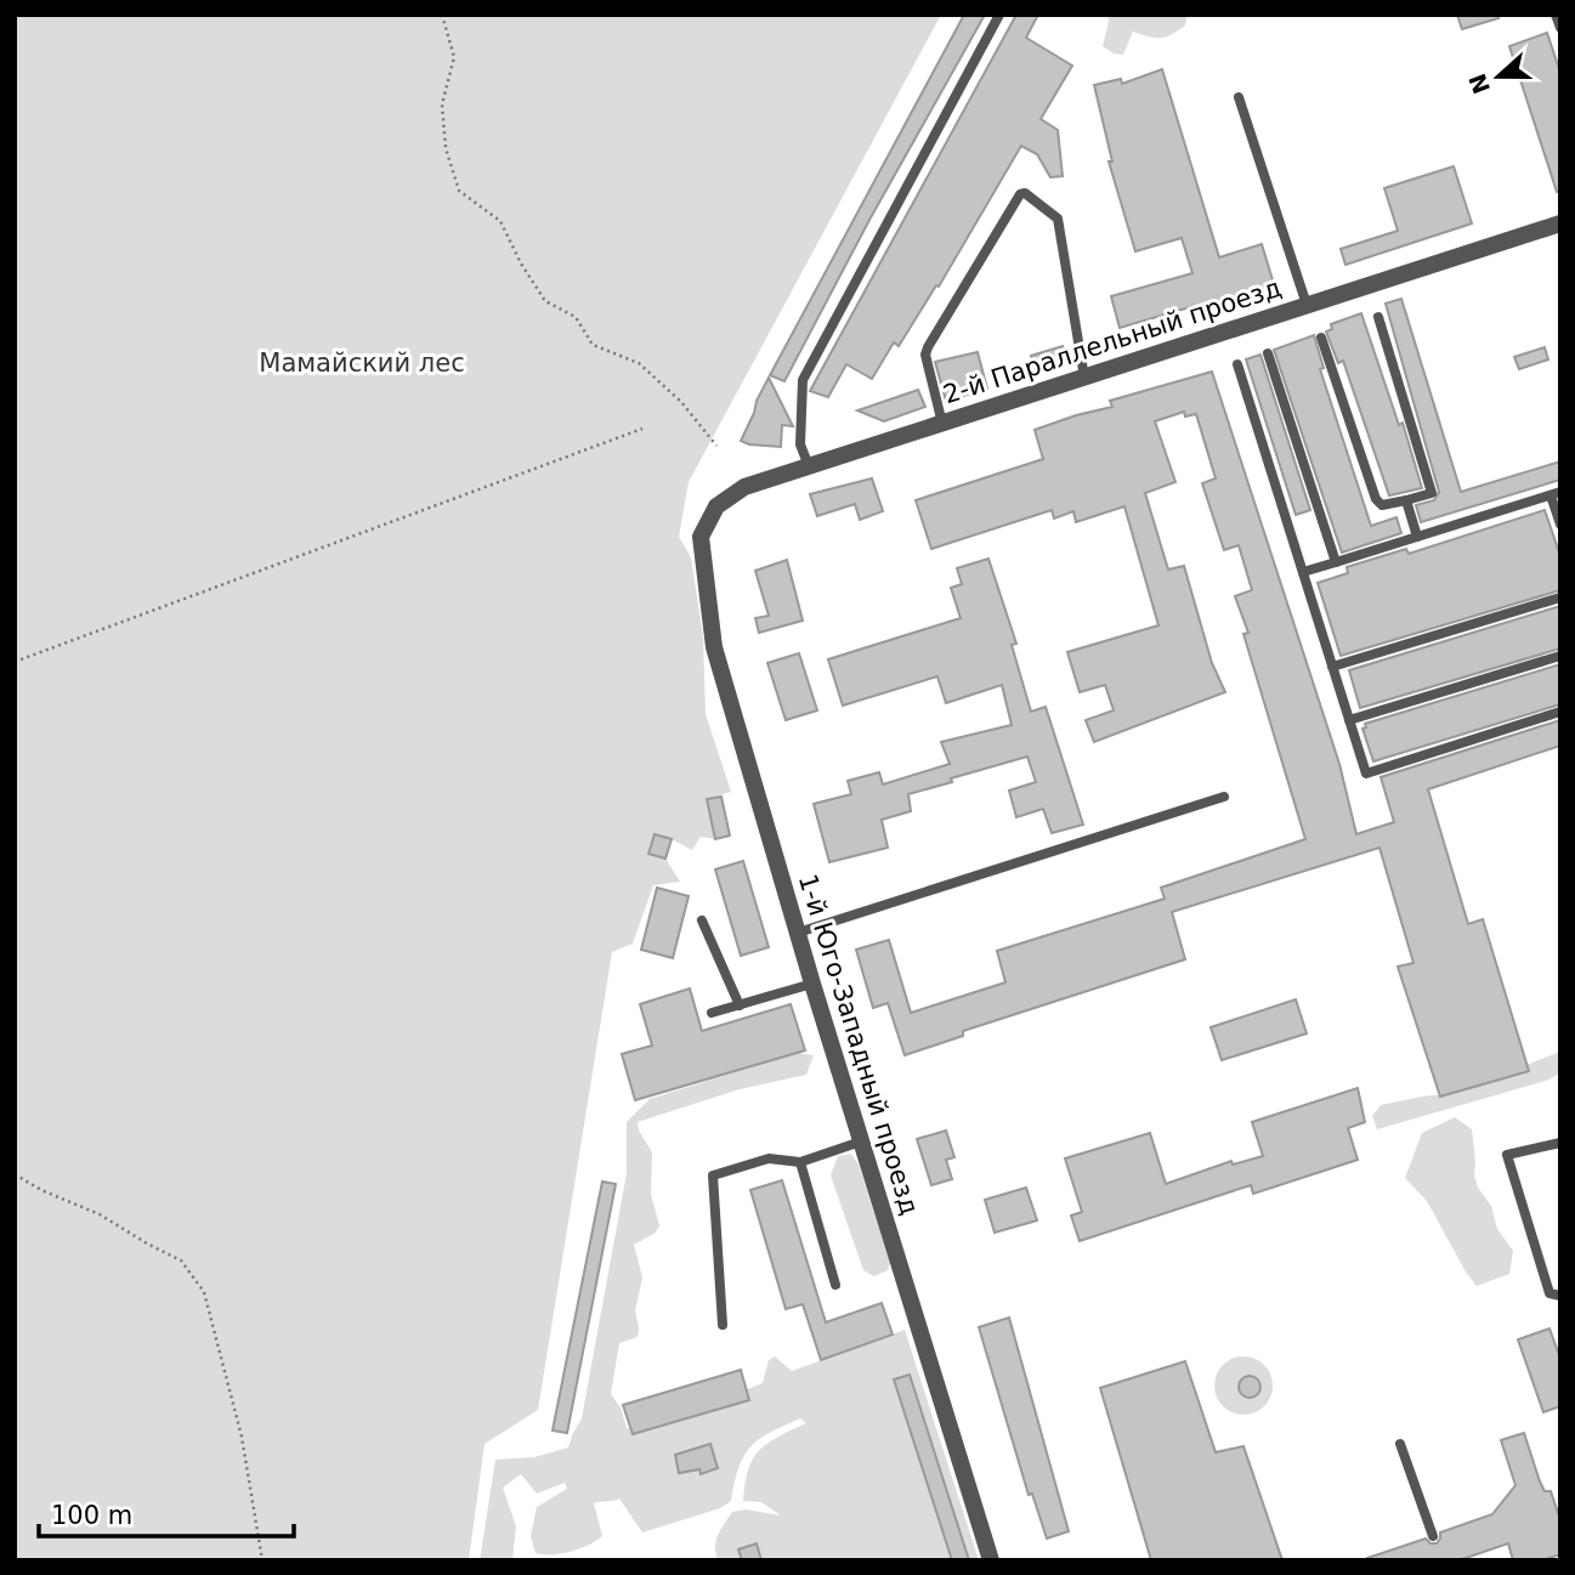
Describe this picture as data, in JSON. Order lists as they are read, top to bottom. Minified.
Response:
{"streets":{"street":["2-й Параллельный проезд","1-й Юго-Западный проезд"]},"crossings":[["2-й Параллельный проезд","1-й Юго-Западный проезд"]],"parks":["Мамайский лес"],"scale_bar":"100 m","north":"left"}
